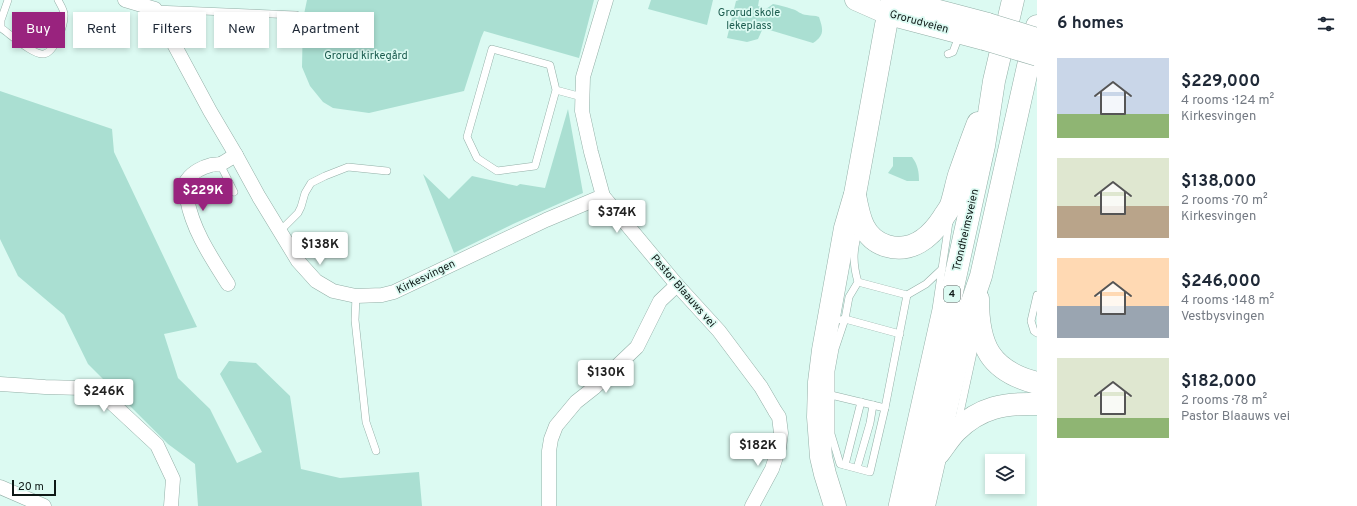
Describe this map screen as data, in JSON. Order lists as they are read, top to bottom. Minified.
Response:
{"streets":{"highway":["Trondheimsveien","4"],"street":["Grorudveien","Kirkesvingen","Pastor Blaauws vei"]},"crossings":[["Kirkesvingen","Pastor Blaauws vei"]],"parks":["Grorud skole lekeplass","Grorud kirkegård"],"scale_bar":"20 m","page":{"heading":"6 homes","chip":["Buy","Rent","Filters","New","Apartment"],"list":[{"name":"$229,000","note":"4 rooms · 124 m² · Kirkesvingen"},{"name":"$138,000","note":"2 rooms · 70 m² · Kirkesvingen"},{"name":"$246,000","note":"4 rooms · 148 m² · Vestbysvingen"},{"name":"$182,000","note":"2 rooms · 78 m² · Pastor Blaauws vei"}],"price":["$229K","$374K","$138K","$130K","$246K","$182K"],"scale":"20 m"}}
